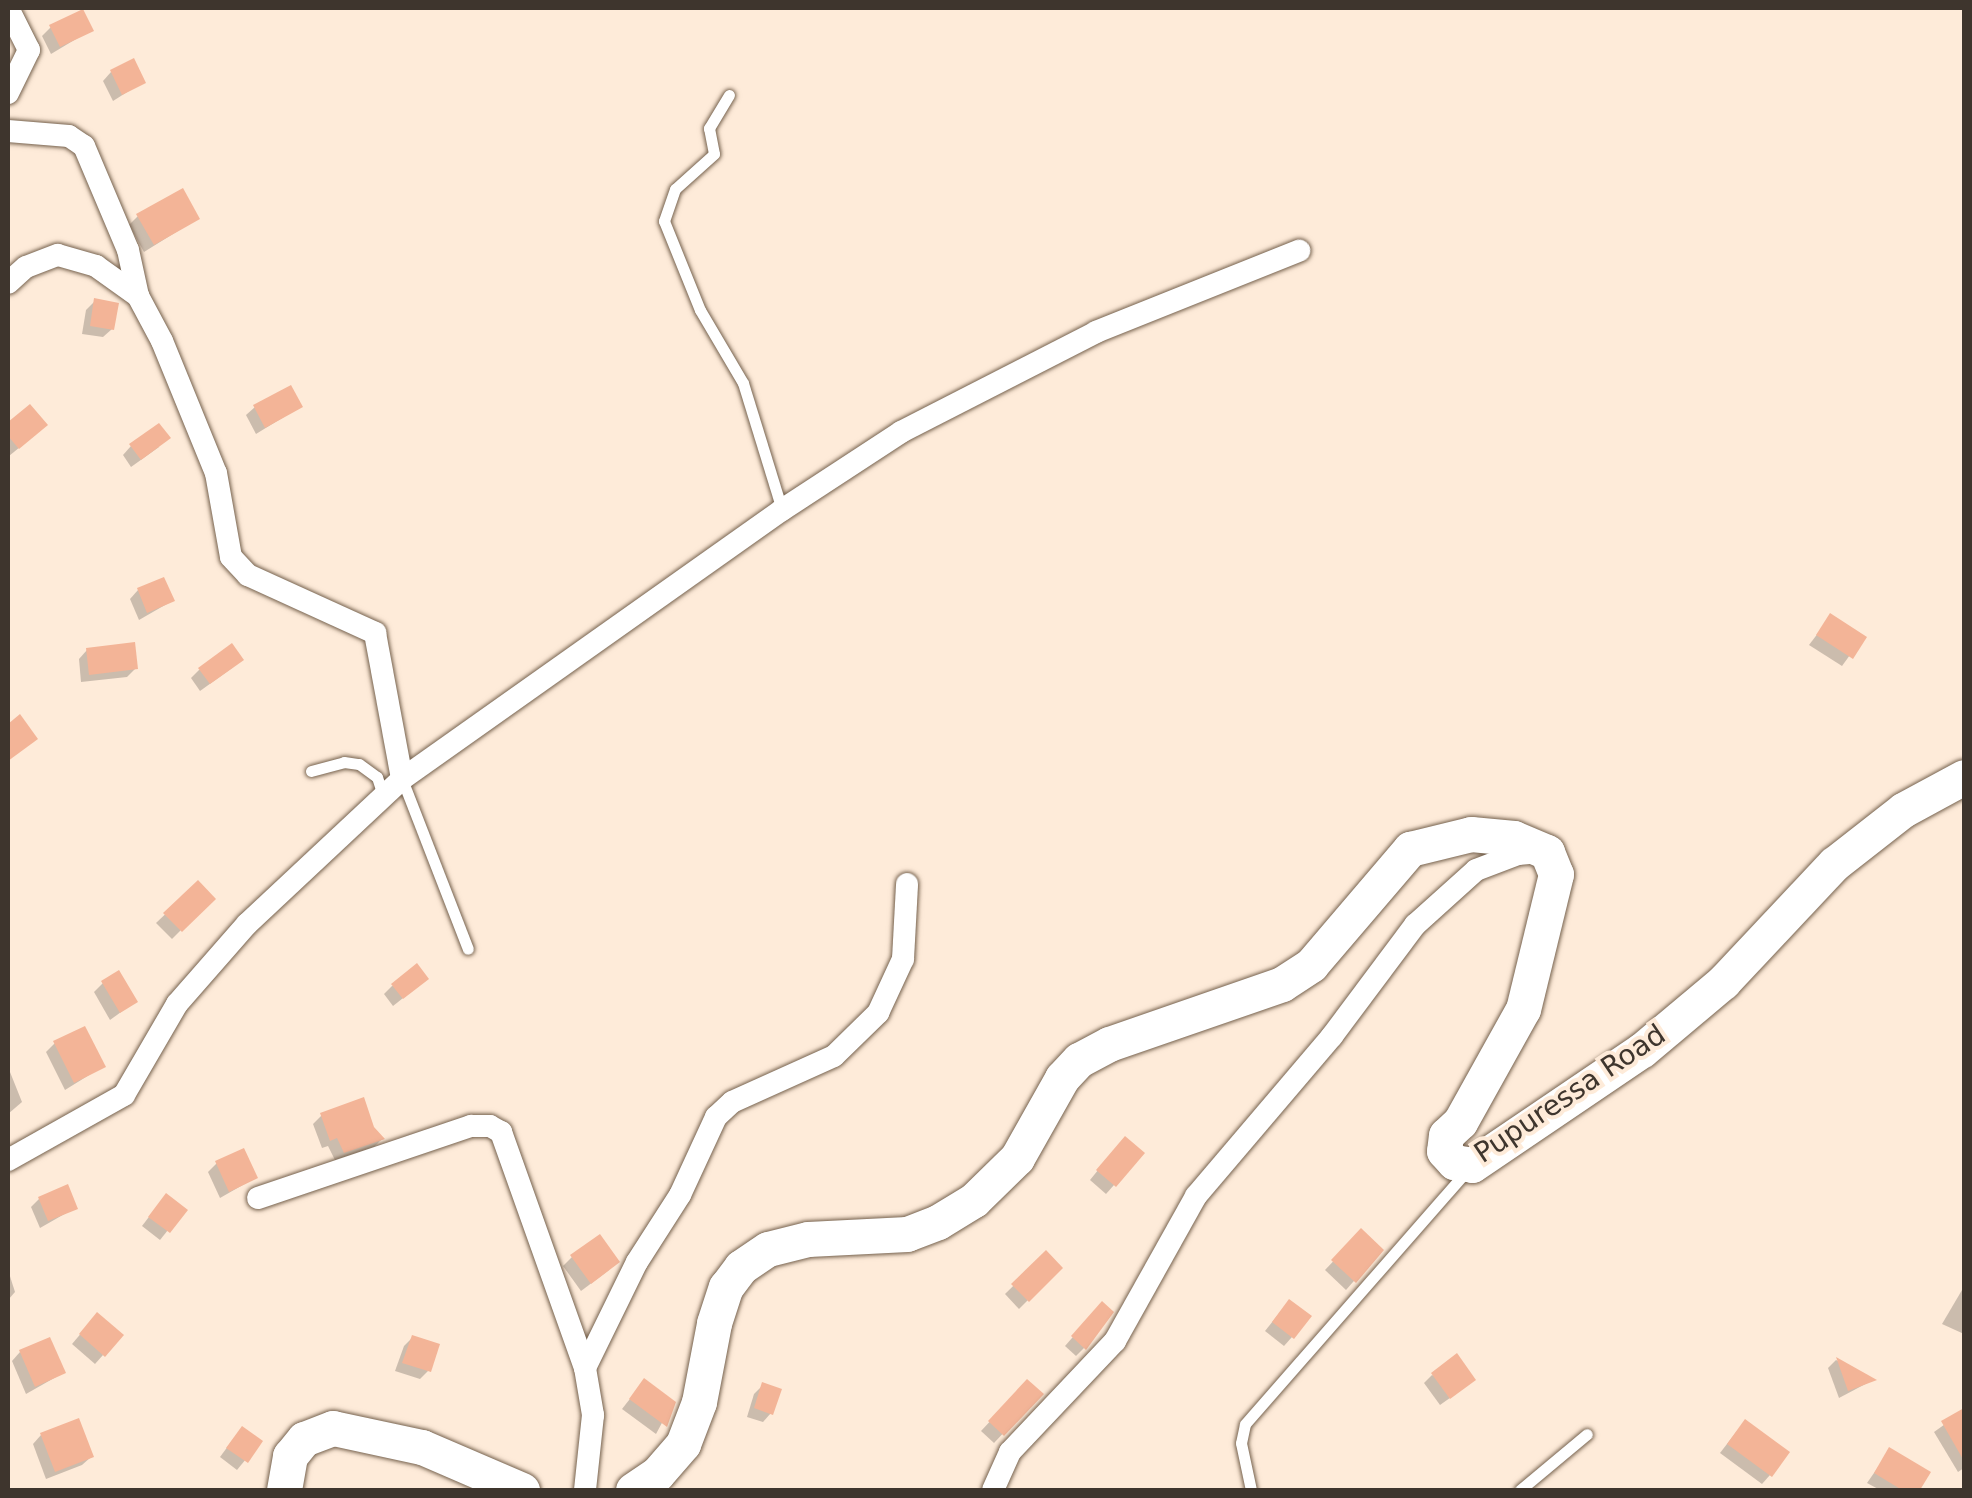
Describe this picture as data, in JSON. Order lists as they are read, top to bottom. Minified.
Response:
{"streets":{"main road":["Pupuressa Road"]}}
